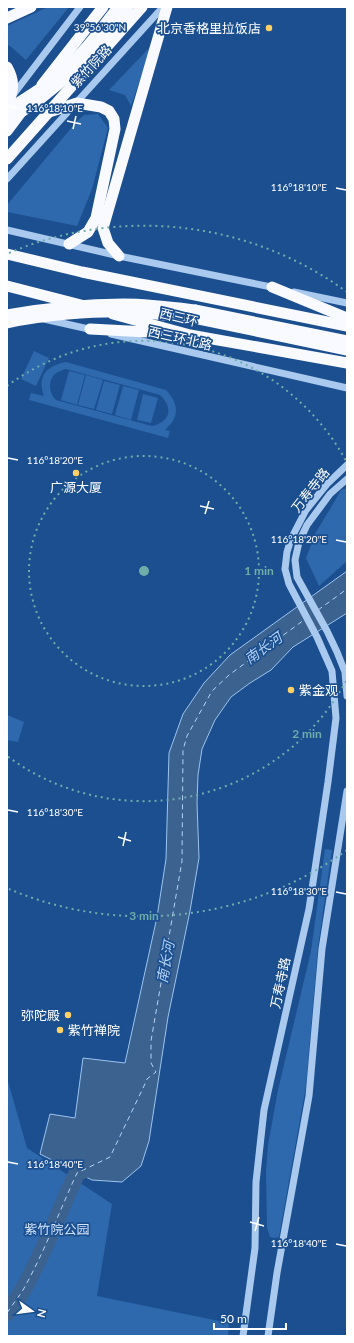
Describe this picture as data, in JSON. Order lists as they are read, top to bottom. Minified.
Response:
{"streets":{"highway":["紫竹院路","西三环"],"street":["西三环北路","万寿寺路"]},"water":["南长河"],"parks":["紫竹院公园"],"places":["北京香格里拉饭店","广源大厦","紫金观","弥陀殿","紫竹禅院"],"scale_bar":"50 m","north":"right","coordinates":["39°56'30\"N","116°18'10\"E","116°18'20\"E","116°18'30\"E","116°18'40\"E"],"rings":["1 min","2 min","3 min"]}
